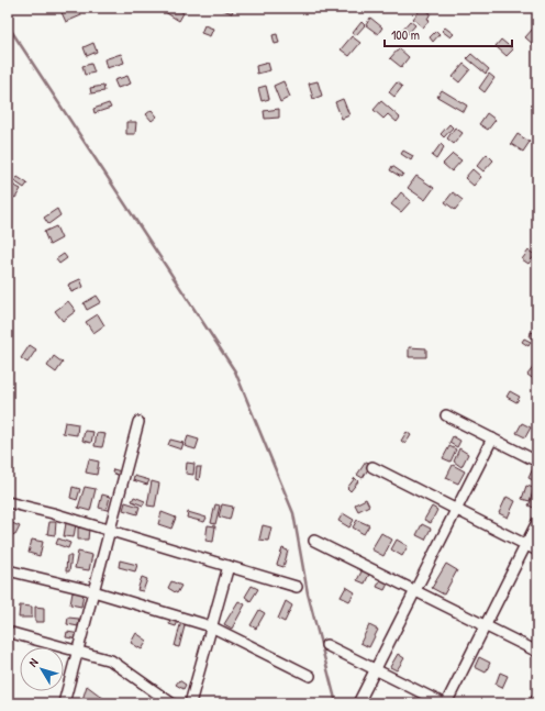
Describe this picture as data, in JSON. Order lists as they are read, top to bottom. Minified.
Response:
{"scale_bar":"100 m","north":"top left"}
